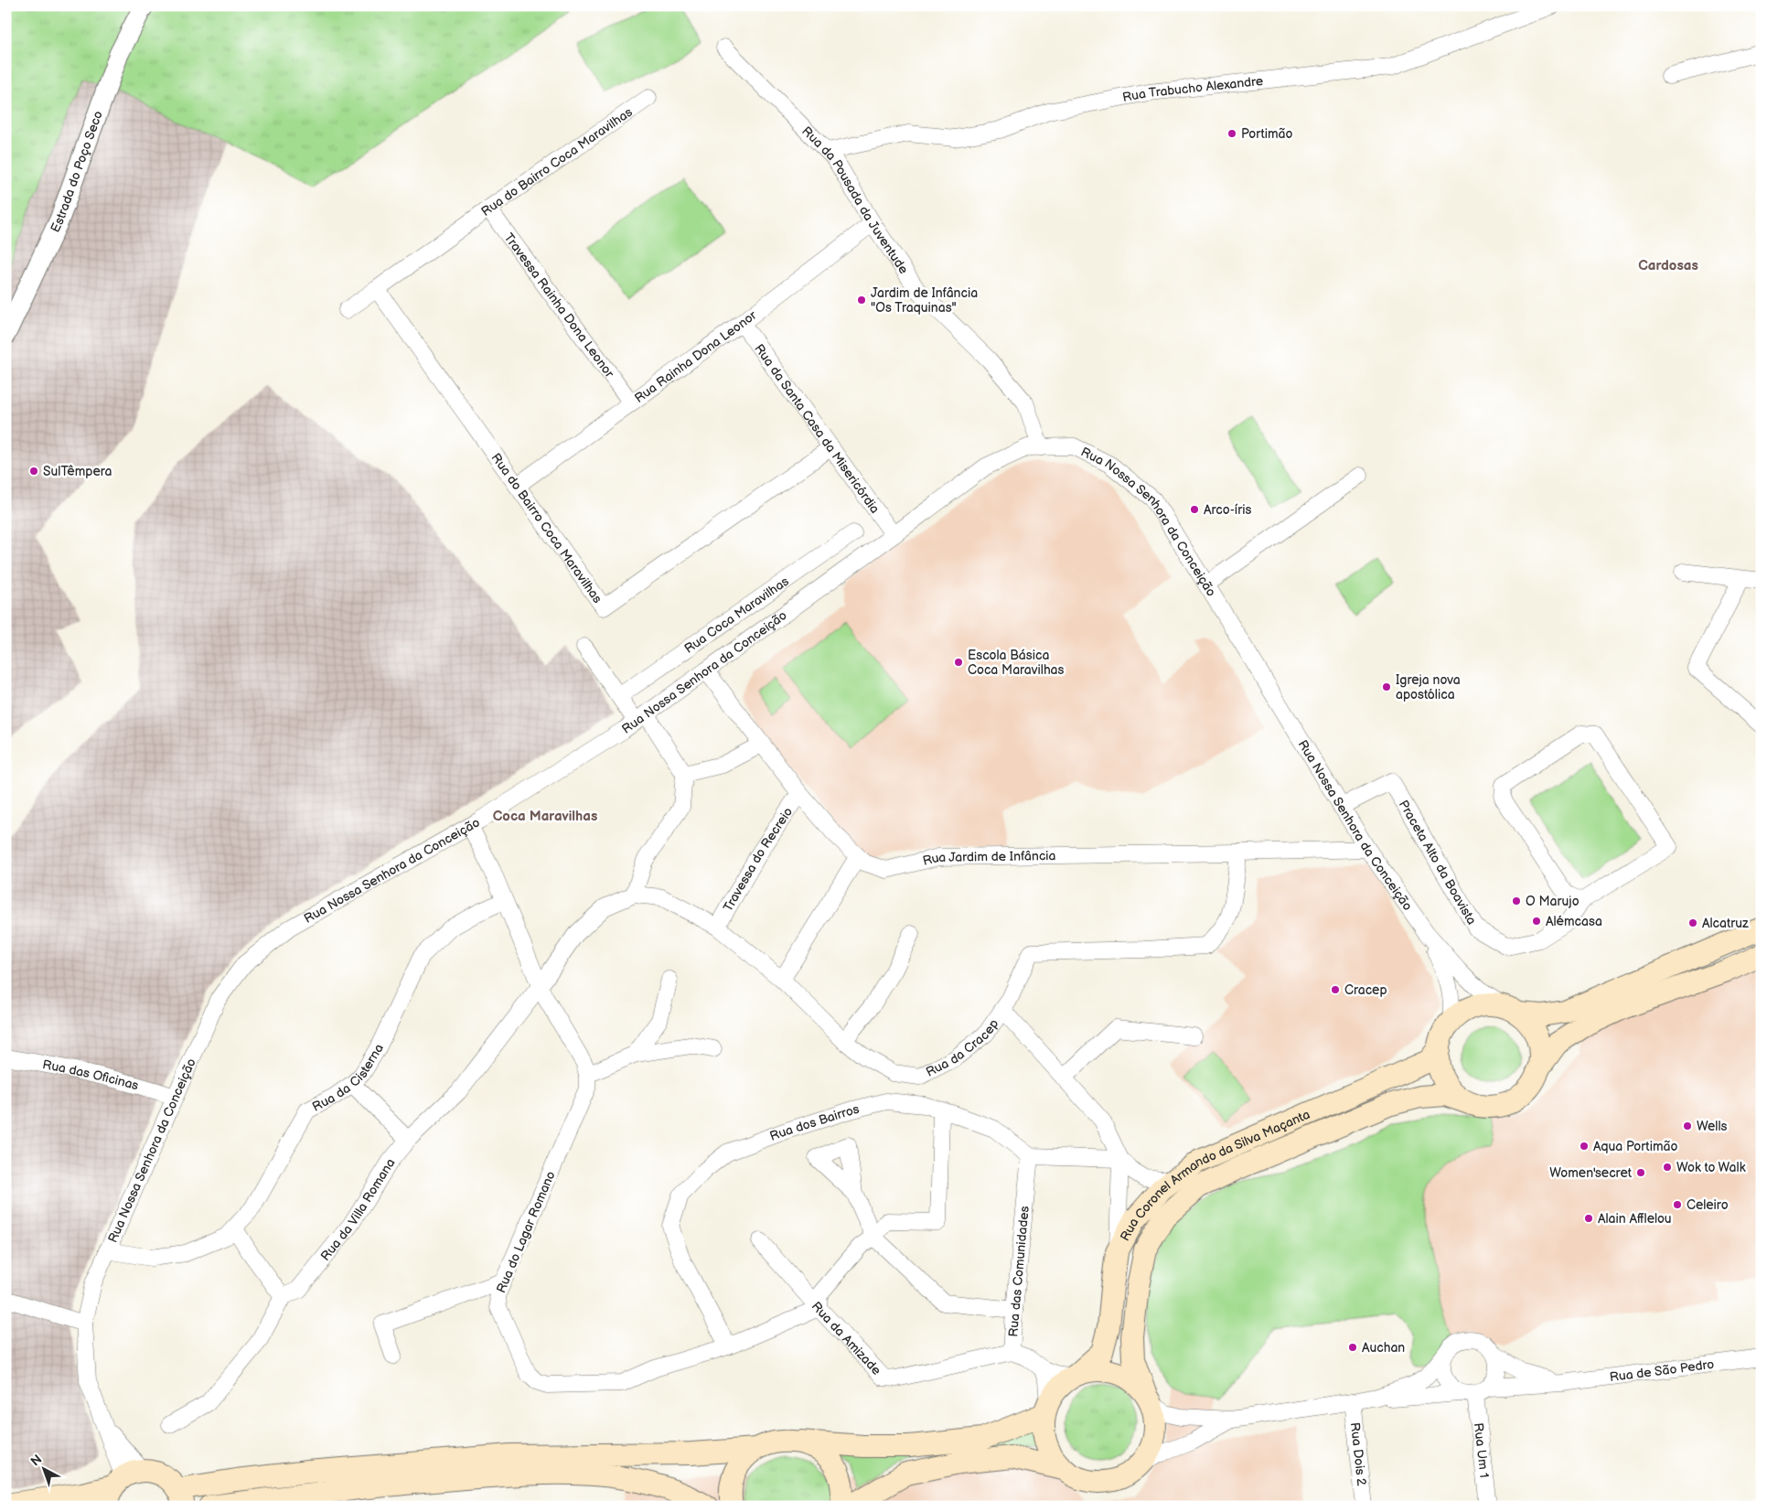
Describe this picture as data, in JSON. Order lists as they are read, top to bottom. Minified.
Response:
{"streets":{"main road":["Rua Coronel Armando da Silva Maçanta"],"street":["Rua Trabucho Alexandre","Rua do Bairro Coca Maravilhas","Estrada do Poço Seco","Rua da Pousada da Juventude","Travessa Rainha Dona Leonor","Rua Rainha Dona Leonor","Rua da Santa Casa da Misericórdia","Rua Nossa Senhora da Conceição","Rua Coca Maravilhas","Rua Jardim de Infância","Travessa do Recreio","Praceta Alto da Boavista","Rua da Cracep","Rua das Oficinas","Rua da Cisterna","Rua dos Bairros","Rua da Villa Romana","Rua do Lagar Romano","Rua das Comunidades","Rua da Amizade","Rua de São Pedro","Rua Um 1","Rua Dois 2"]},"crossings":[["Rua Trabucho Alexandre","Rua da Pousada da Juventude"],["Rua do Bairro Coca Maravilhas","Travessa Rainha Dona Leonor"],["Rua do Bairro Coca Maravilhas","Rua Rainha Dona Leonor"],["Rua do Bairro Coca Maravilhas","Rua da Santa Casa da Misericórdia"],["Rua da Pousada da Juventude","Rua Rainha Dona Leonor"],["Rua da Pousada da Juventude","Rua Nossa Senhora da Conceição"],["Travessa Rainha Dona Leonor","Rua Rainha Dona Leonor"],["Rua Rainha Dona Leonor","Rua da Santa Casa da Misericórdia"],["Rua da Santa Casa da Misericórdia","Rua Nossa Senhora da Conceição"],["Rua Nossa Senhora da Conceição","Rua Jardim de Infância"],["Rua Nossa Senhora da Conceição","Praceta Alto da Boavista"],["Rua Nossa Senhora da Conceição","Rua das Oficinas"],["Rua Nossa Senhora da Conceição","Rua da Cisterna"],["Rua Jardim de Infância","Travessa do Recreio"],["Rua Jardim de Infância","Rua da Cracep"],["Travessa do Recreio","Rua da Cracep"],["Rua da Cracep","Rua da Villa Romana"],["Rua dos Bairros","Rua do Lagar Romano"],["Rua dos Bairros","Rua das Comunidades"],["Rua Coronel Armando da Silva Maçanta","Rua das Comunidades"],["Rua do Lagar Romano","Rua da Amizade"],["Rua das Comunidades","Rua da Amizade"],["Rua de São Pedro","Rua Um 1"],["Rua de São Pedro","Rua Dois 2"]],"districts":["Cardosas","Coca Maravilhas"],"places":["Portimão","Jardim de Infância \"Os Traquinas\"","SulTêmpera","Arco-íris","Escola Básica Coca Maravilhas","Igreja nova apostólica","O Marujo","Alémcasa","Alcatruz","Cracep","Wells","Aqua Portimão","Wok to Walk","Women'secret","Celeiro","Alain Afflelou","Auchan"],"north":"top left"}
